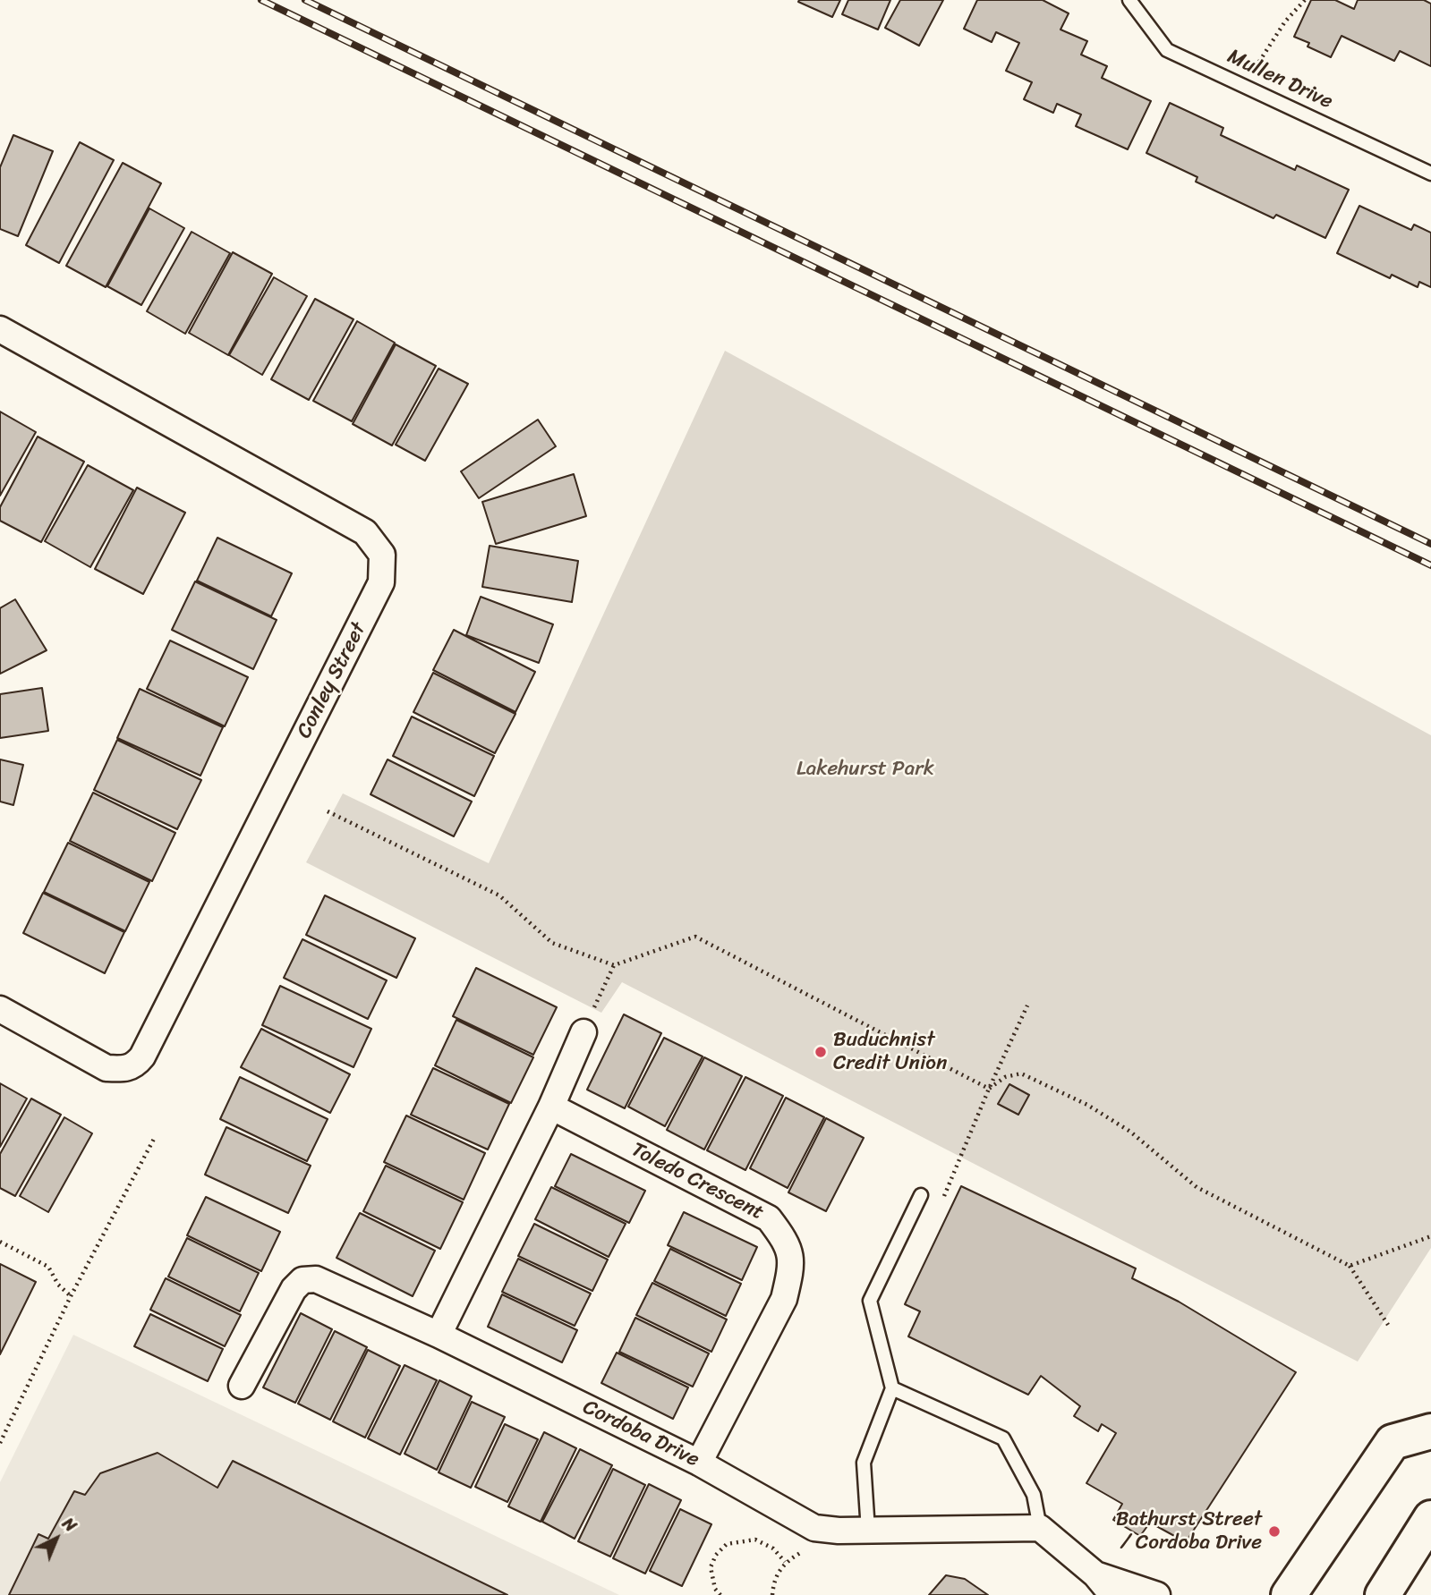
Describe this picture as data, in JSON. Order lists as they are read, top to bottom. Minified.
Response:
{"streets":{"street":["Conley Street","Toledo Crescent","Cordoba Drive"],"lane":["Mullen Drive"]},"crossings":[["Toledo Crescent","Cordoba Drive"]],"parks":["Lakehurst Park"],"places":["Buduchnist Credit Union","Bathurst Street / Cordoba Drive"],"north":"top right"}
